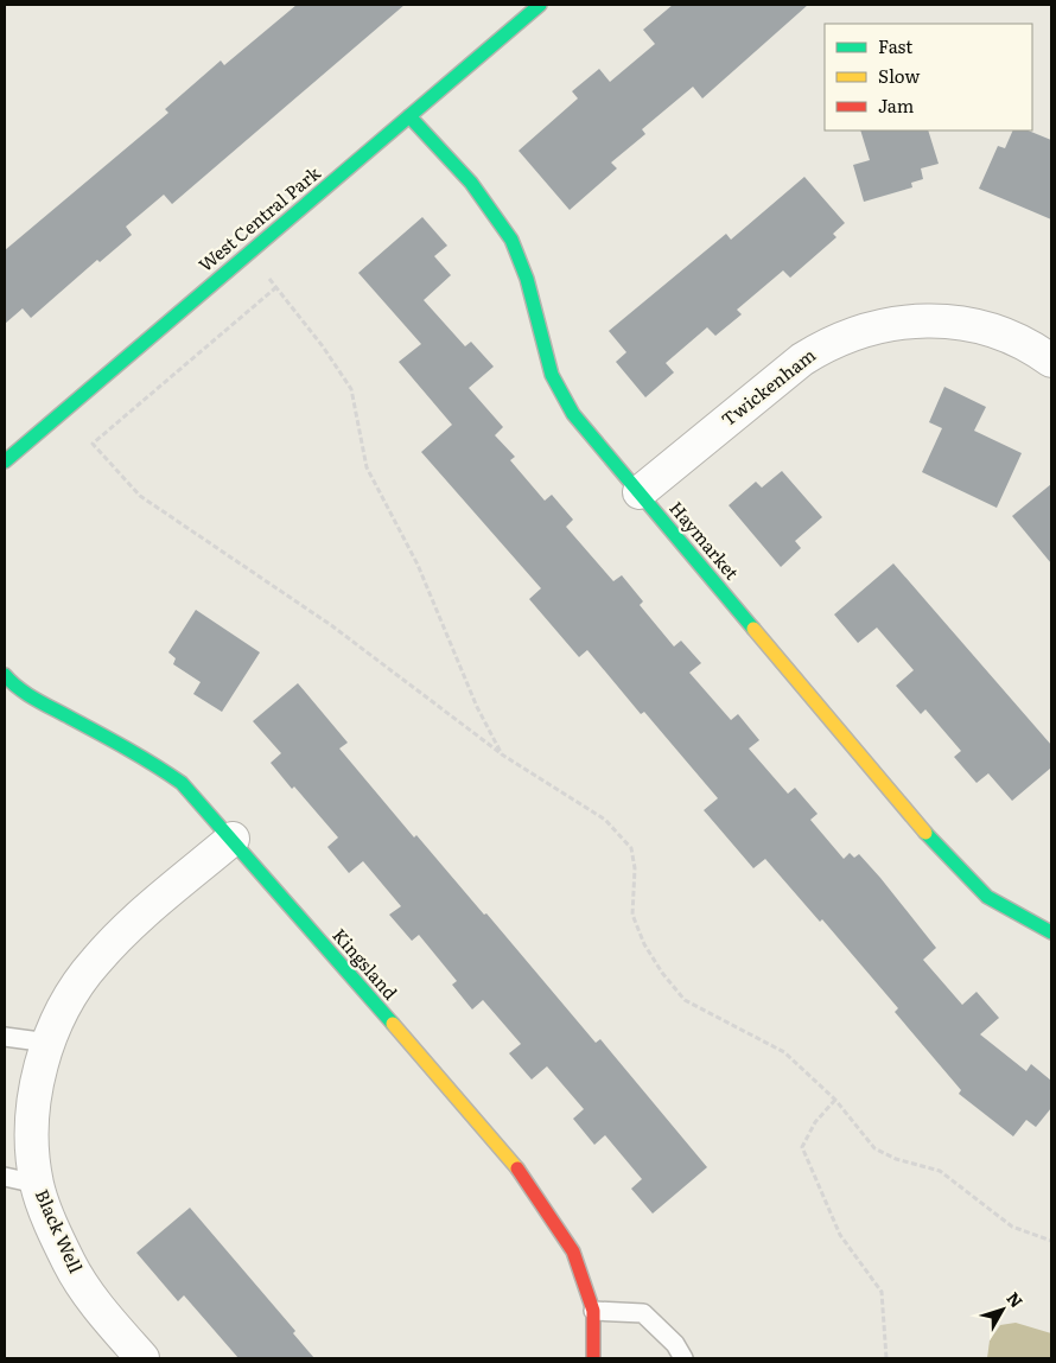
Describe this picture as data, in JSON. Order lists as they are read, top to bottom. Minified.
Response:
{"streets":{"street":["West Central Park","Twickenham","Haymarket","Kingsland","Black Well"]},"crossings":[["West Central Park","Haymarket"],["Twickenham","Haymarket"],["Kingsland","Black Well"]],"legend":["Fast","Slow","Jam"],"north":"top right"}
